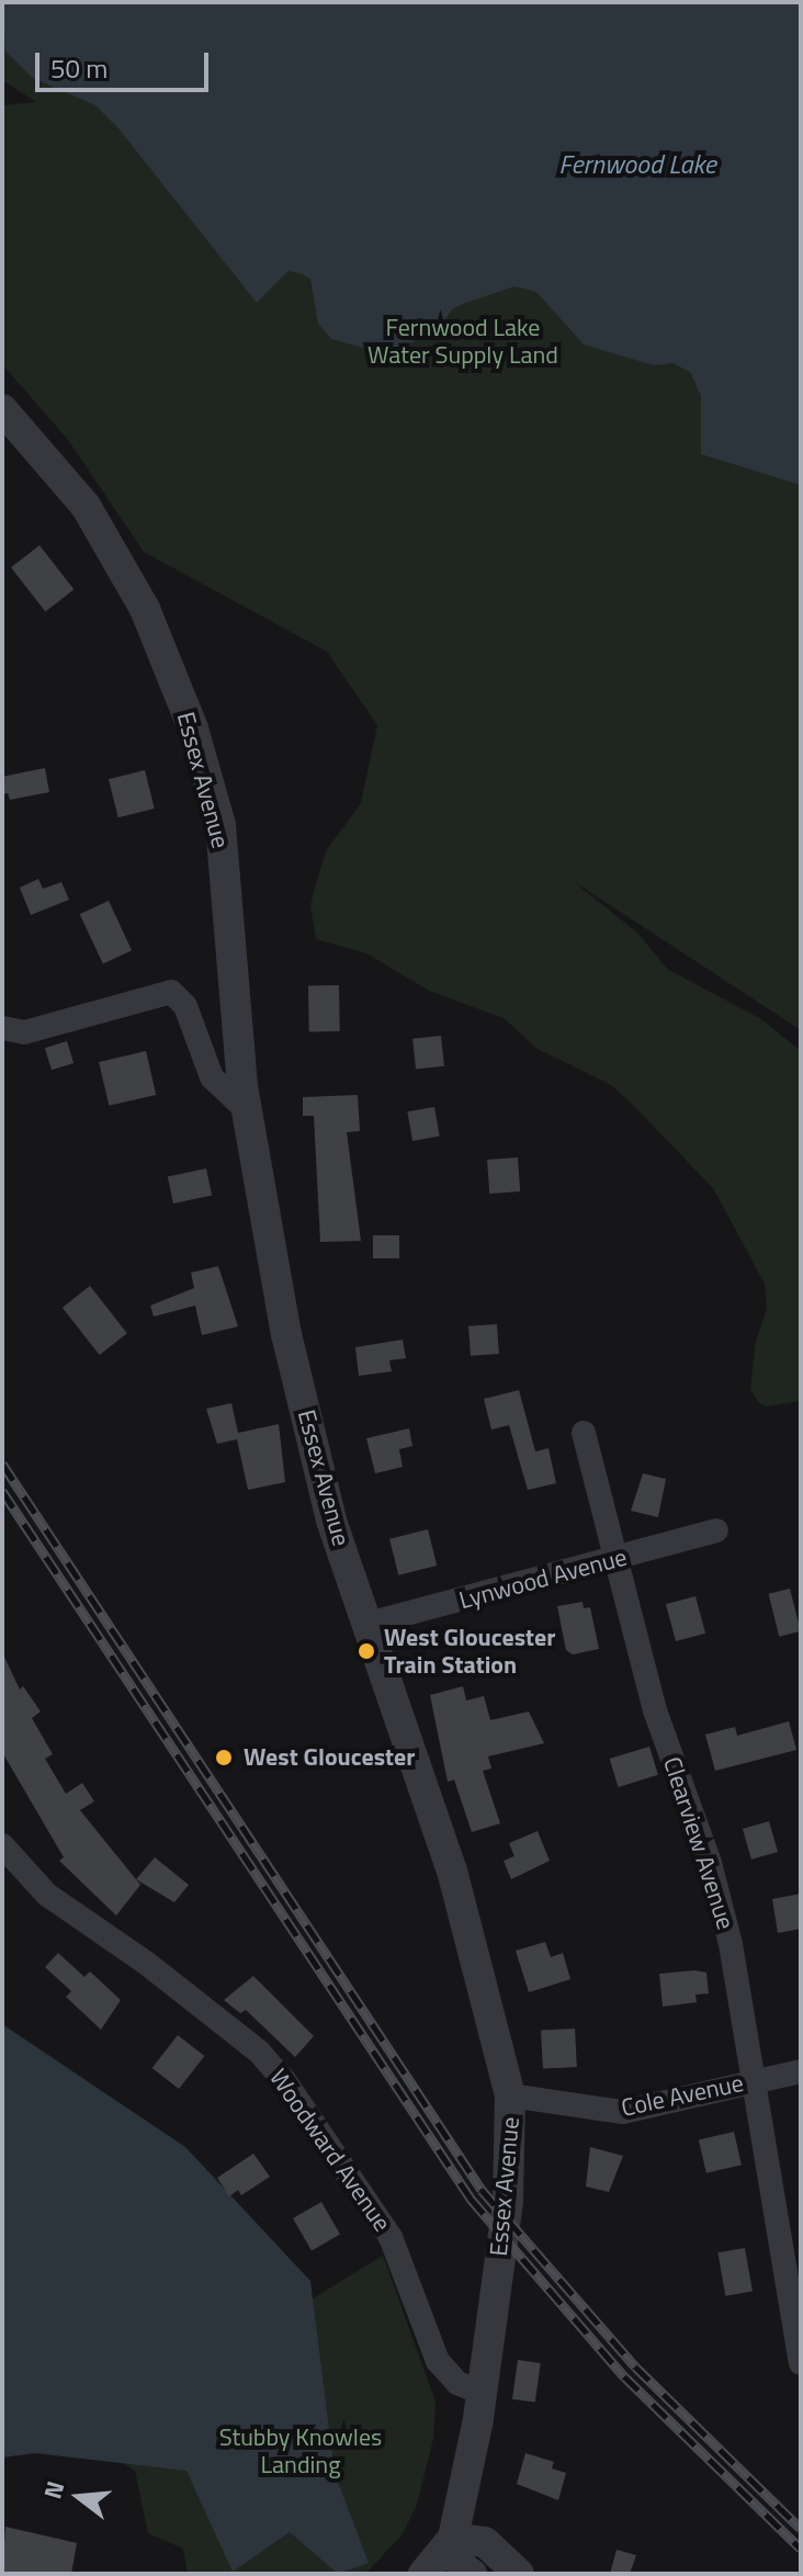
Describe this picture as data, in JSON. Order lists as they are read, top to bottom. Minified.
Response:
{"streets":{"street":["Essex Avenue","Lynwood Avenue","Clearview Avenue","Cole Avenue","Woodward Avenue"]},"crossings":[["Essex Avenue","Lynwood Avenue"],["Essex Avenue","Cole Avenue"],["Essex Avenue","Woodward Avenue"],["Lynwood Avenue","Clearview Avenue"],["Clearview Avenue","Cole Avenue"]],"water":["Fernwood Lake"],"parks":["Fernwood Lake Water Supply Land","Stubby Knowles Landing"],"places":["West Gloucester Train Station","West Gloucester"],"scale_bar":"50 m","north":"left"}
